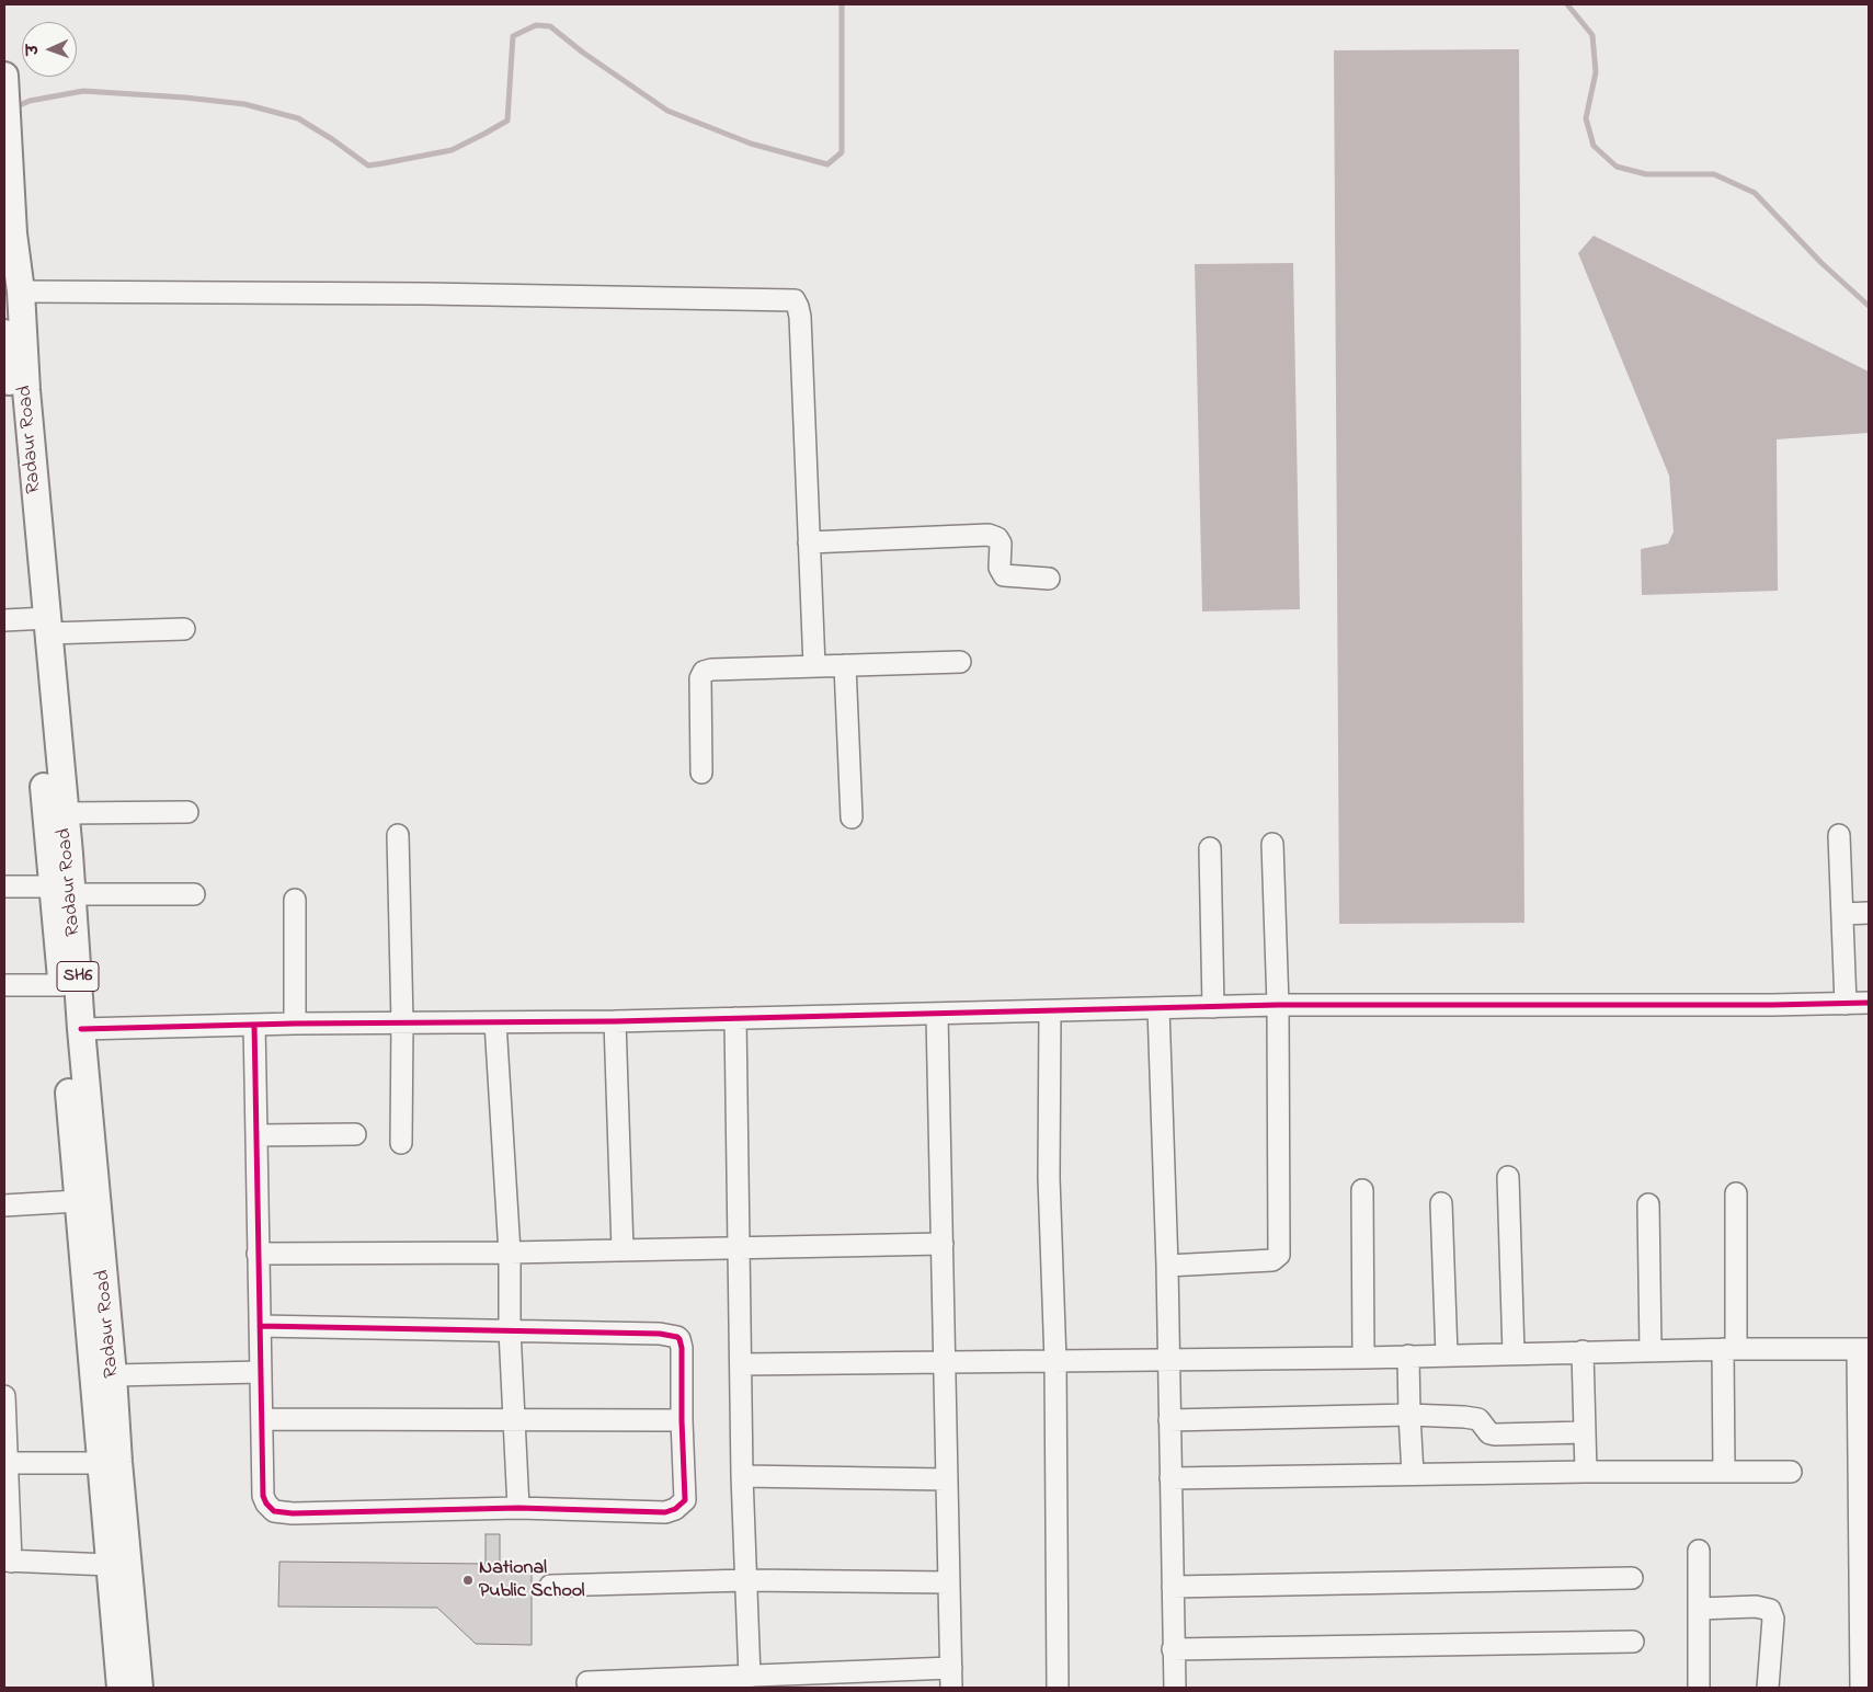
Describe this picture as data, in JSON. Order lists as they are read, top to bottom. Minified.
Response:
{"streets":{"main road":["Radaur Road","SH6"]},"places":["National Public School"],"north":"left"}
